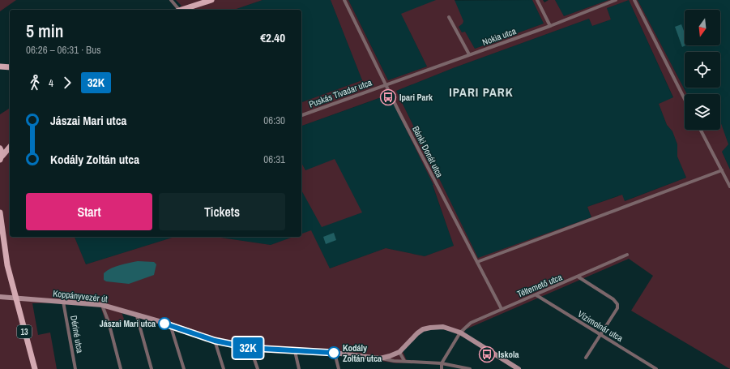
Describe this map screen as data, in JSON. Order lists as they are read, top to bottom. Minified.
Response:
{"streets":{"main road":["13"],"street":["Nokia utca","Puskás Tivadar utca","Bánki Donát utca","Téltemető utca","Koppányvezér út","Vízimolnár utca","Dériné utca"]},"crossings":[["Nokia utca","Puskás Tivadar utca"],["Nokia utca","Bánki Donát utca"],["Puskás Tivadar utca","Bánki Donát utca"],["Bánki Donát utca","Téltemető utca"],["Téltemető utca","Koppányvezér út"],["Téltemető utca","Vízimolnár utca"],["Koppányvezér út","Dériné utca"]],"districts":["IPARI PARK"],"places":{"bus stop":["Ipari Park","Iskola"],"other":["Jászai Mari utca","Kodály Zoltán utca"]},"lines":["bus line 32K"],"north":"bottom","page":{"on_map":"32K","heading":["5 min","06:26 – 06:31 · Bus","€2.40"],"legs":["4","32K"],"list":[{"name":"Jászai Mari utca","value":"06:30"},{"name":"Kodály Zoltán utca","value":"06:31"}],"buttons":["Start","Tickets"]}}
